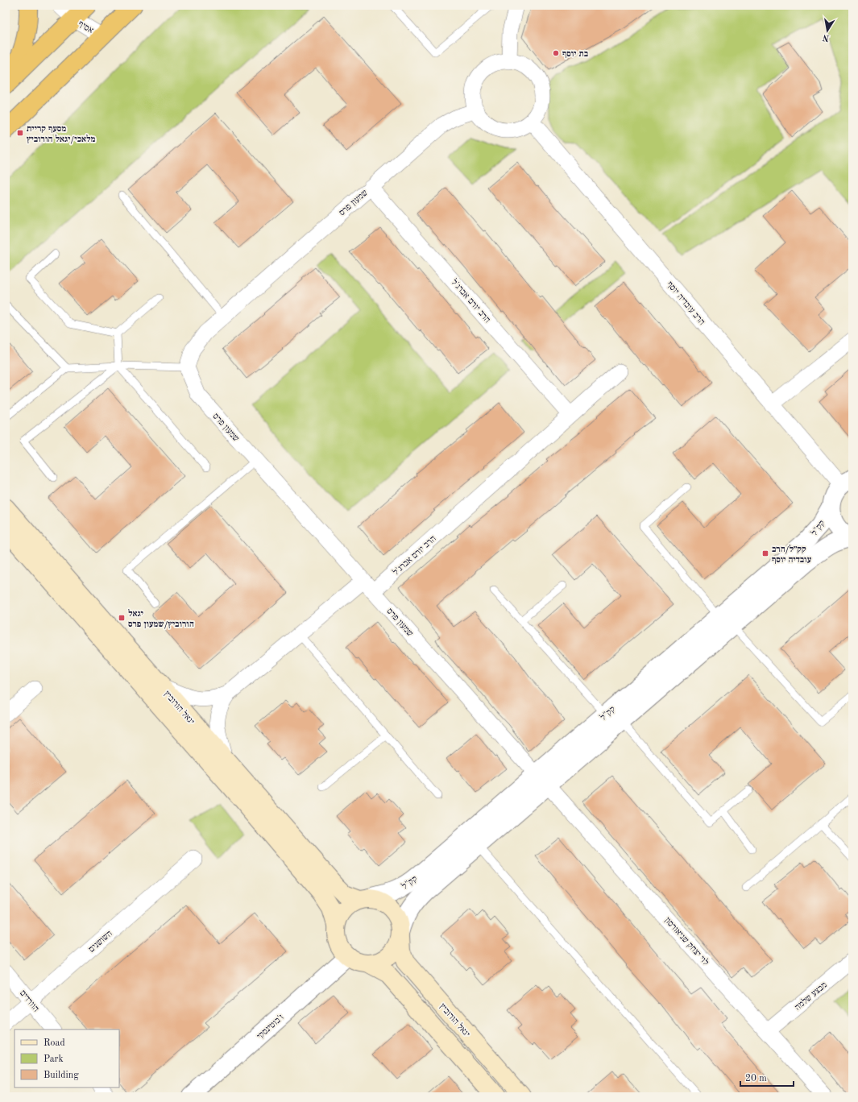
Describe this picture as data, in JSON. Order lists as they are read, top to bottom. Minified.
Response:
{"streets":{"main road":["יגאל הורוביץ"],"street":["אסיף","שמעון פרס","הרב יורם אברג'ל","הרב עובדיה יוסף","קק\"ל","השושנים","לוי יצחק שניאורסון","מבצע שלמה","הוורדים","ז'בוטינסקי"]},"crossings":[["שמעון פרס","הרב יורם אברג'ל"],["שמעון פרס","הרב עובדיה יוסף"],["שמעון פרס","קק\"ל"],["שמעון פרס","לוי יצחק שניאורסון"],["הרב עובדיה יוסף","קק\"ל"],["קק\"ל","יגאל הורוביץ"],["קק\"ל","לוי יצחק שניאורסון"],["קק\"ל","ז'בוטינסקי"],["יגאל הורוביץ","ז'בוטינסקי"],["השושנים","הוורדים"],["לוי יצחק שניאורסון","מבצע שלמה"]],"places":{"other":["בת יוסף"],"transit":["מסעף קריית מלאכי/יגאל הורוביץ","קק״ל/הרב עובדיה יוסף","יגאל הורוביץ/שמעון פרס"]},"legend":["Road","Park","Building"],"scale_bar":"20 m","north":"bottom"}
